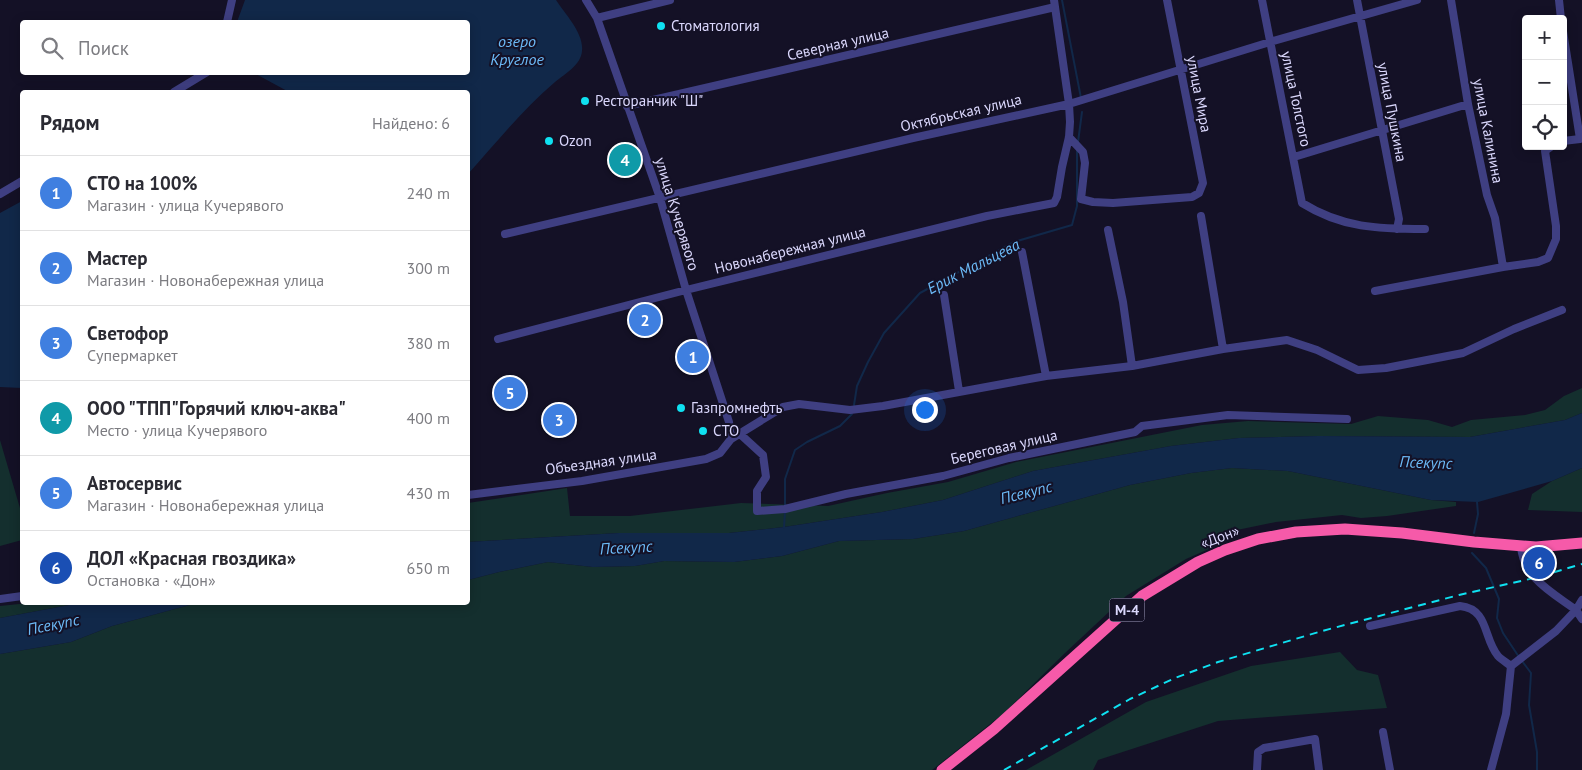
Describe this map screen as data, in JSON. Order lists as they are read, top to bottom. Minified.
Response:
{"streets":{"highway":["«Дон»","М-4"],"street":["Северная улица","улица Мира","улица Толстого","улица Пушкина","Октябрьская улица","улица Калинина","улица Кучерявого","Новонабережная улица","Береговая улица","Объездная улица"]},"crossings":[["Северная улица","улица Кучерявого"],["улица Мира","Октябрьская улица"],["улица Мира","Новонабережная улица"],["улица Толстого","улица Пушкина"],["улица Толстого","Октябрьская улица"],["улица Пушкина","Октябрьская улица"],["Октябрьская улица","улица Кучерявого"],["улица Кучерявого","Новонабережная улица"],["улица Кучерявого","Объездная улица"],["Береговая улица","Объездная улица"]],"water":["озеро Круглое","Ерик Мальцева","Псекупс"],"places":["Стоматология","Ресторанчик \"Ш\"","Ozon","Газпромнефть","СТО"],"page":{"map_buttons":["+","−"],"search":"Поиск","heading":["Рядом","Найдено: 6"],"pins":["4","2","1","5","3","6"],"list":[{"mark":"1","name":"СТО на 100%","note":"Магазин · улица Кучерявого","value":"240 m"},{"mark":"2","name":"Мастер","note":"Магазин · Новонабережная улица","value":"300 m"},{"mark":"3","name":"Светофор","note":"Супермаркет","value":"380 m"},{"mark":"4","name":"ООО \"ТПП\"Горячий ключ-аква\"","note":"Место · улица Кучерявого","value":"400 m"},{"mark":"5","name":"Автосервис","note":"Магазин · Новонабережная улица","value":"430 m"},{"mark":"6","name":"ДОЛ «Красная гвоздика»","note":"Остановка · «Дон»","value":"650 m"}]}}
